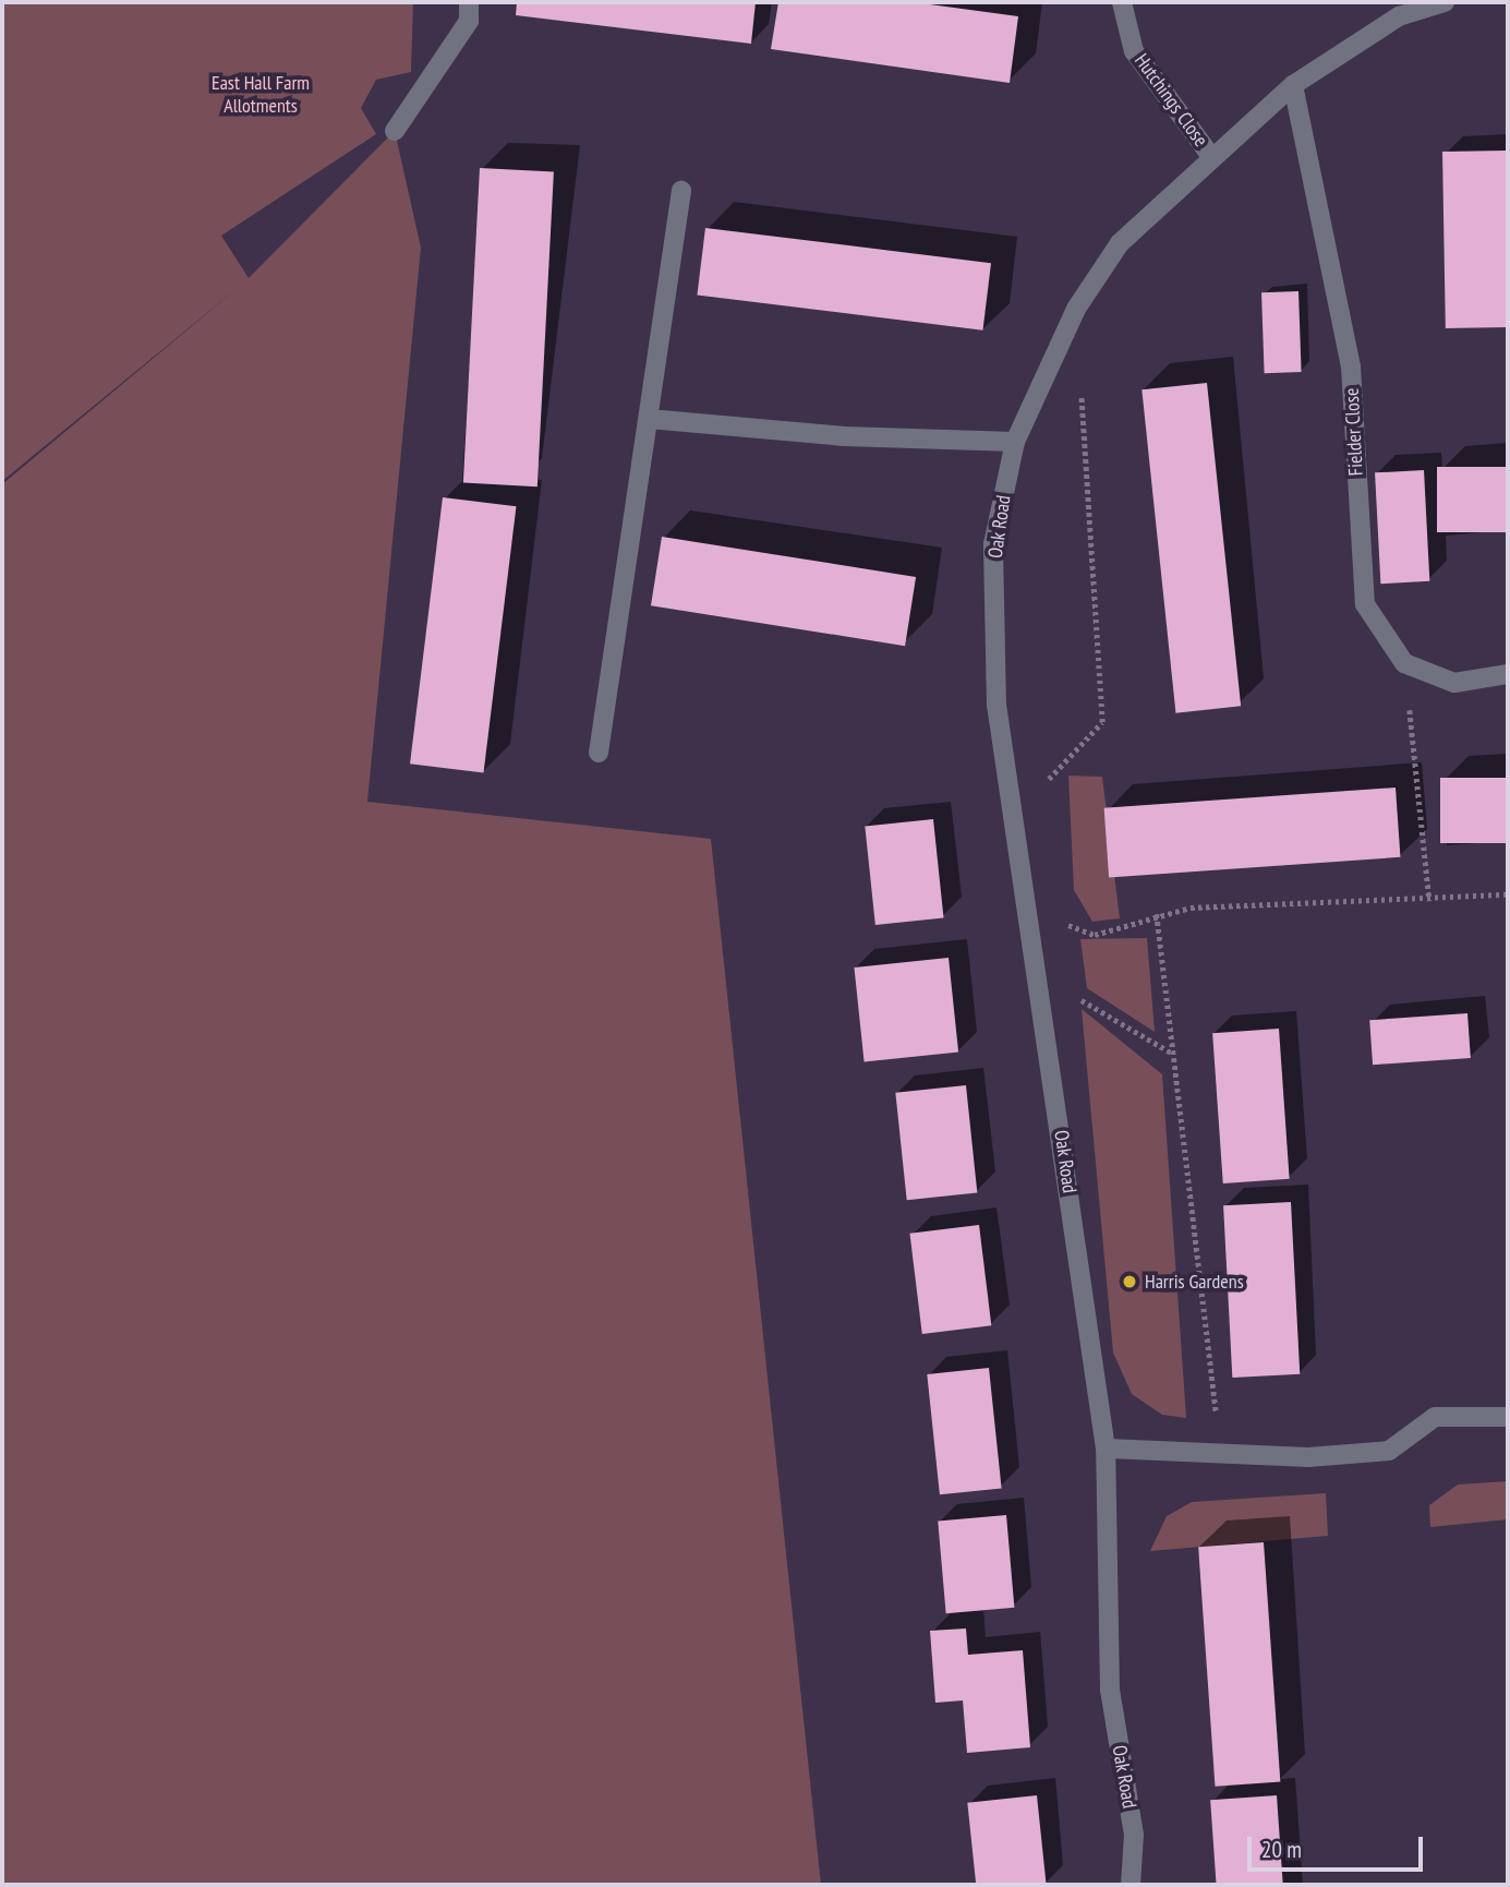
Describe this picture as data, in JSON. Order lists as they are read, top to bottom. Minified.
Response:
{"streets":{"street":["Hutchings Close","Fielder Close","Oak Road"]},"crossings":[["Hutchings Close","Oak Road"],["Fielder Close","Oak Road"]],"parks":["East Hall Farm Allotments"],"places":["Harris Gardens"],"scale_bar":"20 m"}
